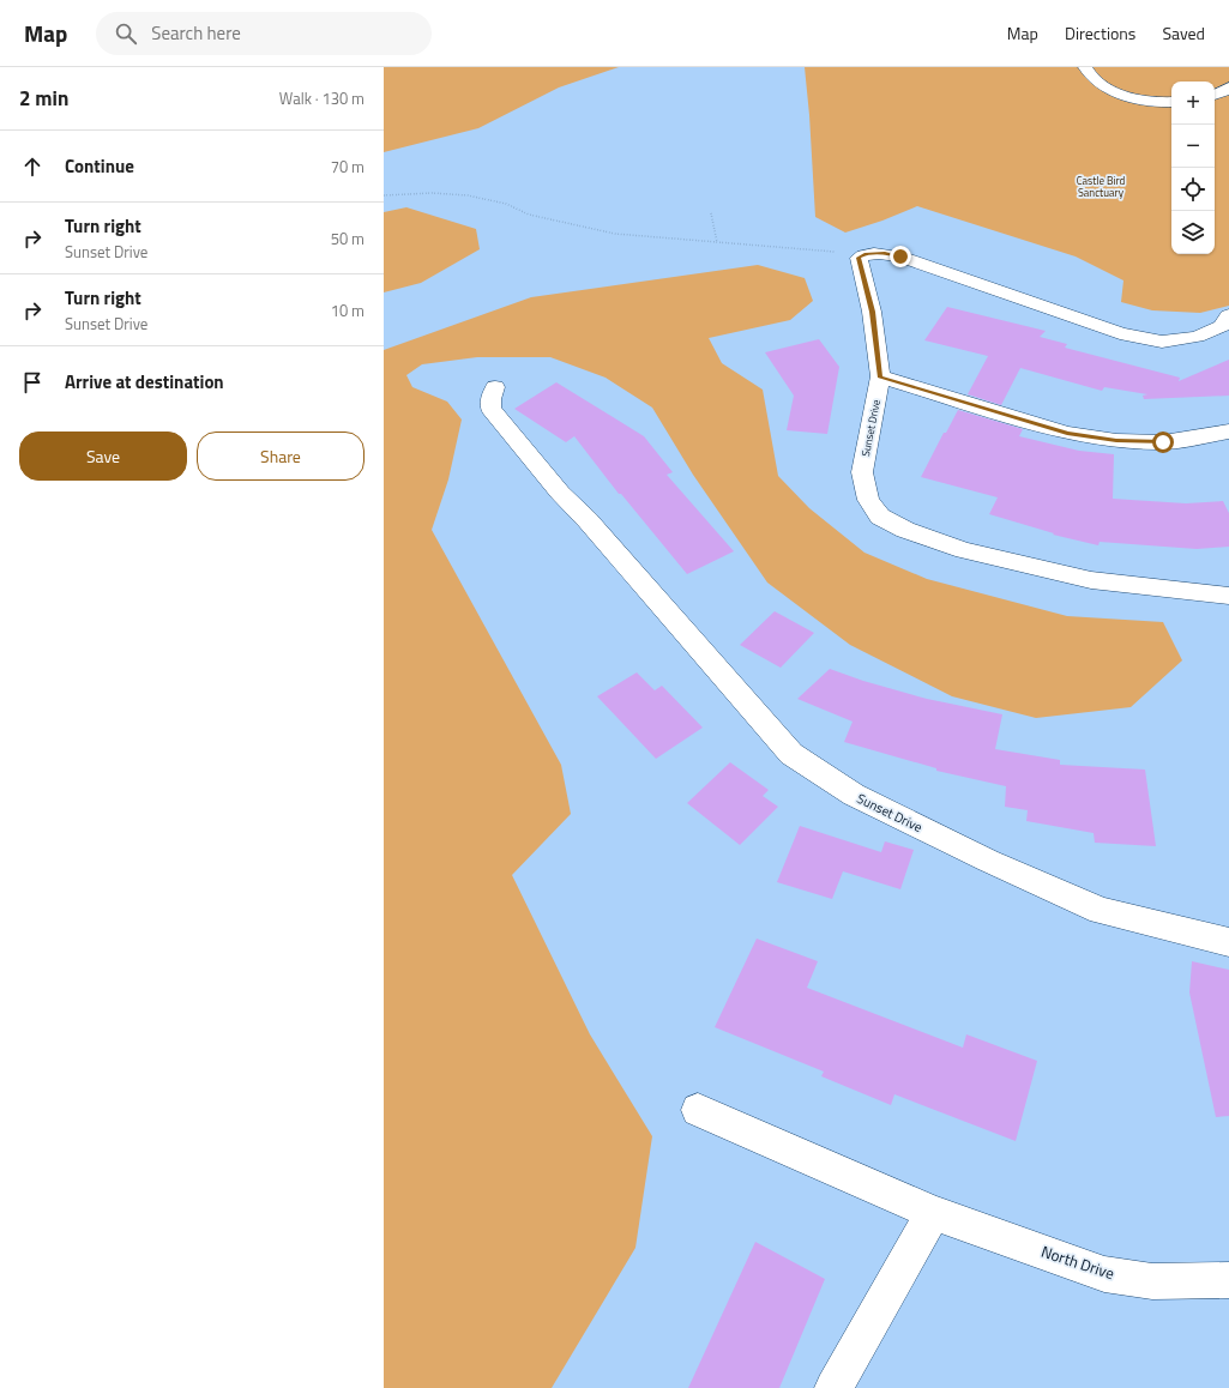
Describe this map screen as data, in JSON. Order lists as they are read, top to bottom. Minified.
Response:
{"streets":{"street":["Sunset Drive","North Drive"]},"parks":["Castle Bird Sanctuary"],"page":{"header":"Map","search":"Search here","nav":["Map","Directions","Saved"],"heading":["2 min","Walk · 130 m"],"map_buttons":["+","−"],"list":[["Continue","70 m"],["Turn right","Sunset Drive","50 m"],["Turn right","Sunset Drive","10 m"],"Arrive at destination"],"buttons":["Save","Share"]}}
